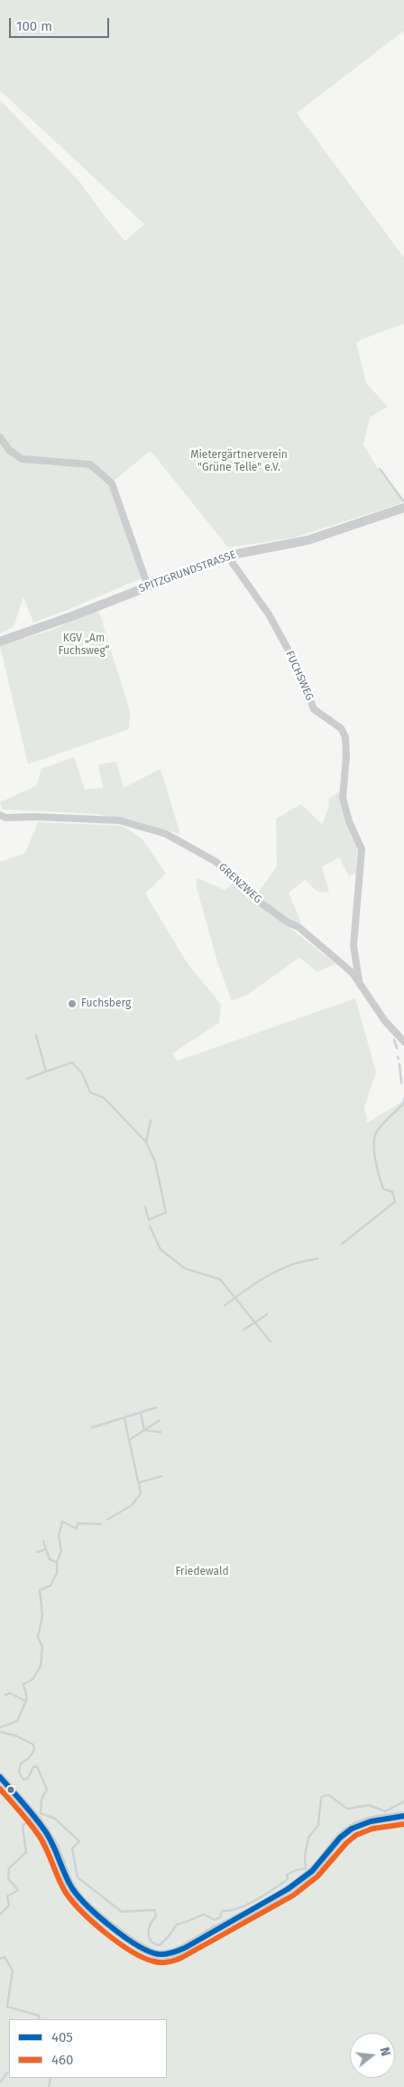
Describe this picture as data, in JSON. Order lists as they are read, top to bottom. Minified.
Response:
{"streets":{"street":["SPITZGRUNDSTRASSE","FUCHSWEG","GRENZWEG"]},"crossings":[["SPITZGRUNDSTRASSE","FUCHSWEG"],["FUCHSWEG","GRENZWEG"]],"parks":["Mietergärtnerverein \"Grüne Telle\" e.V.","KGV „Am Fuchsweg“","Friedewald"],"places":["Fuchsberg"],"lines":["transit line 405","transit line 460"],"legend":["405","460"],"scale_bar":"100 m","north":"right"}
